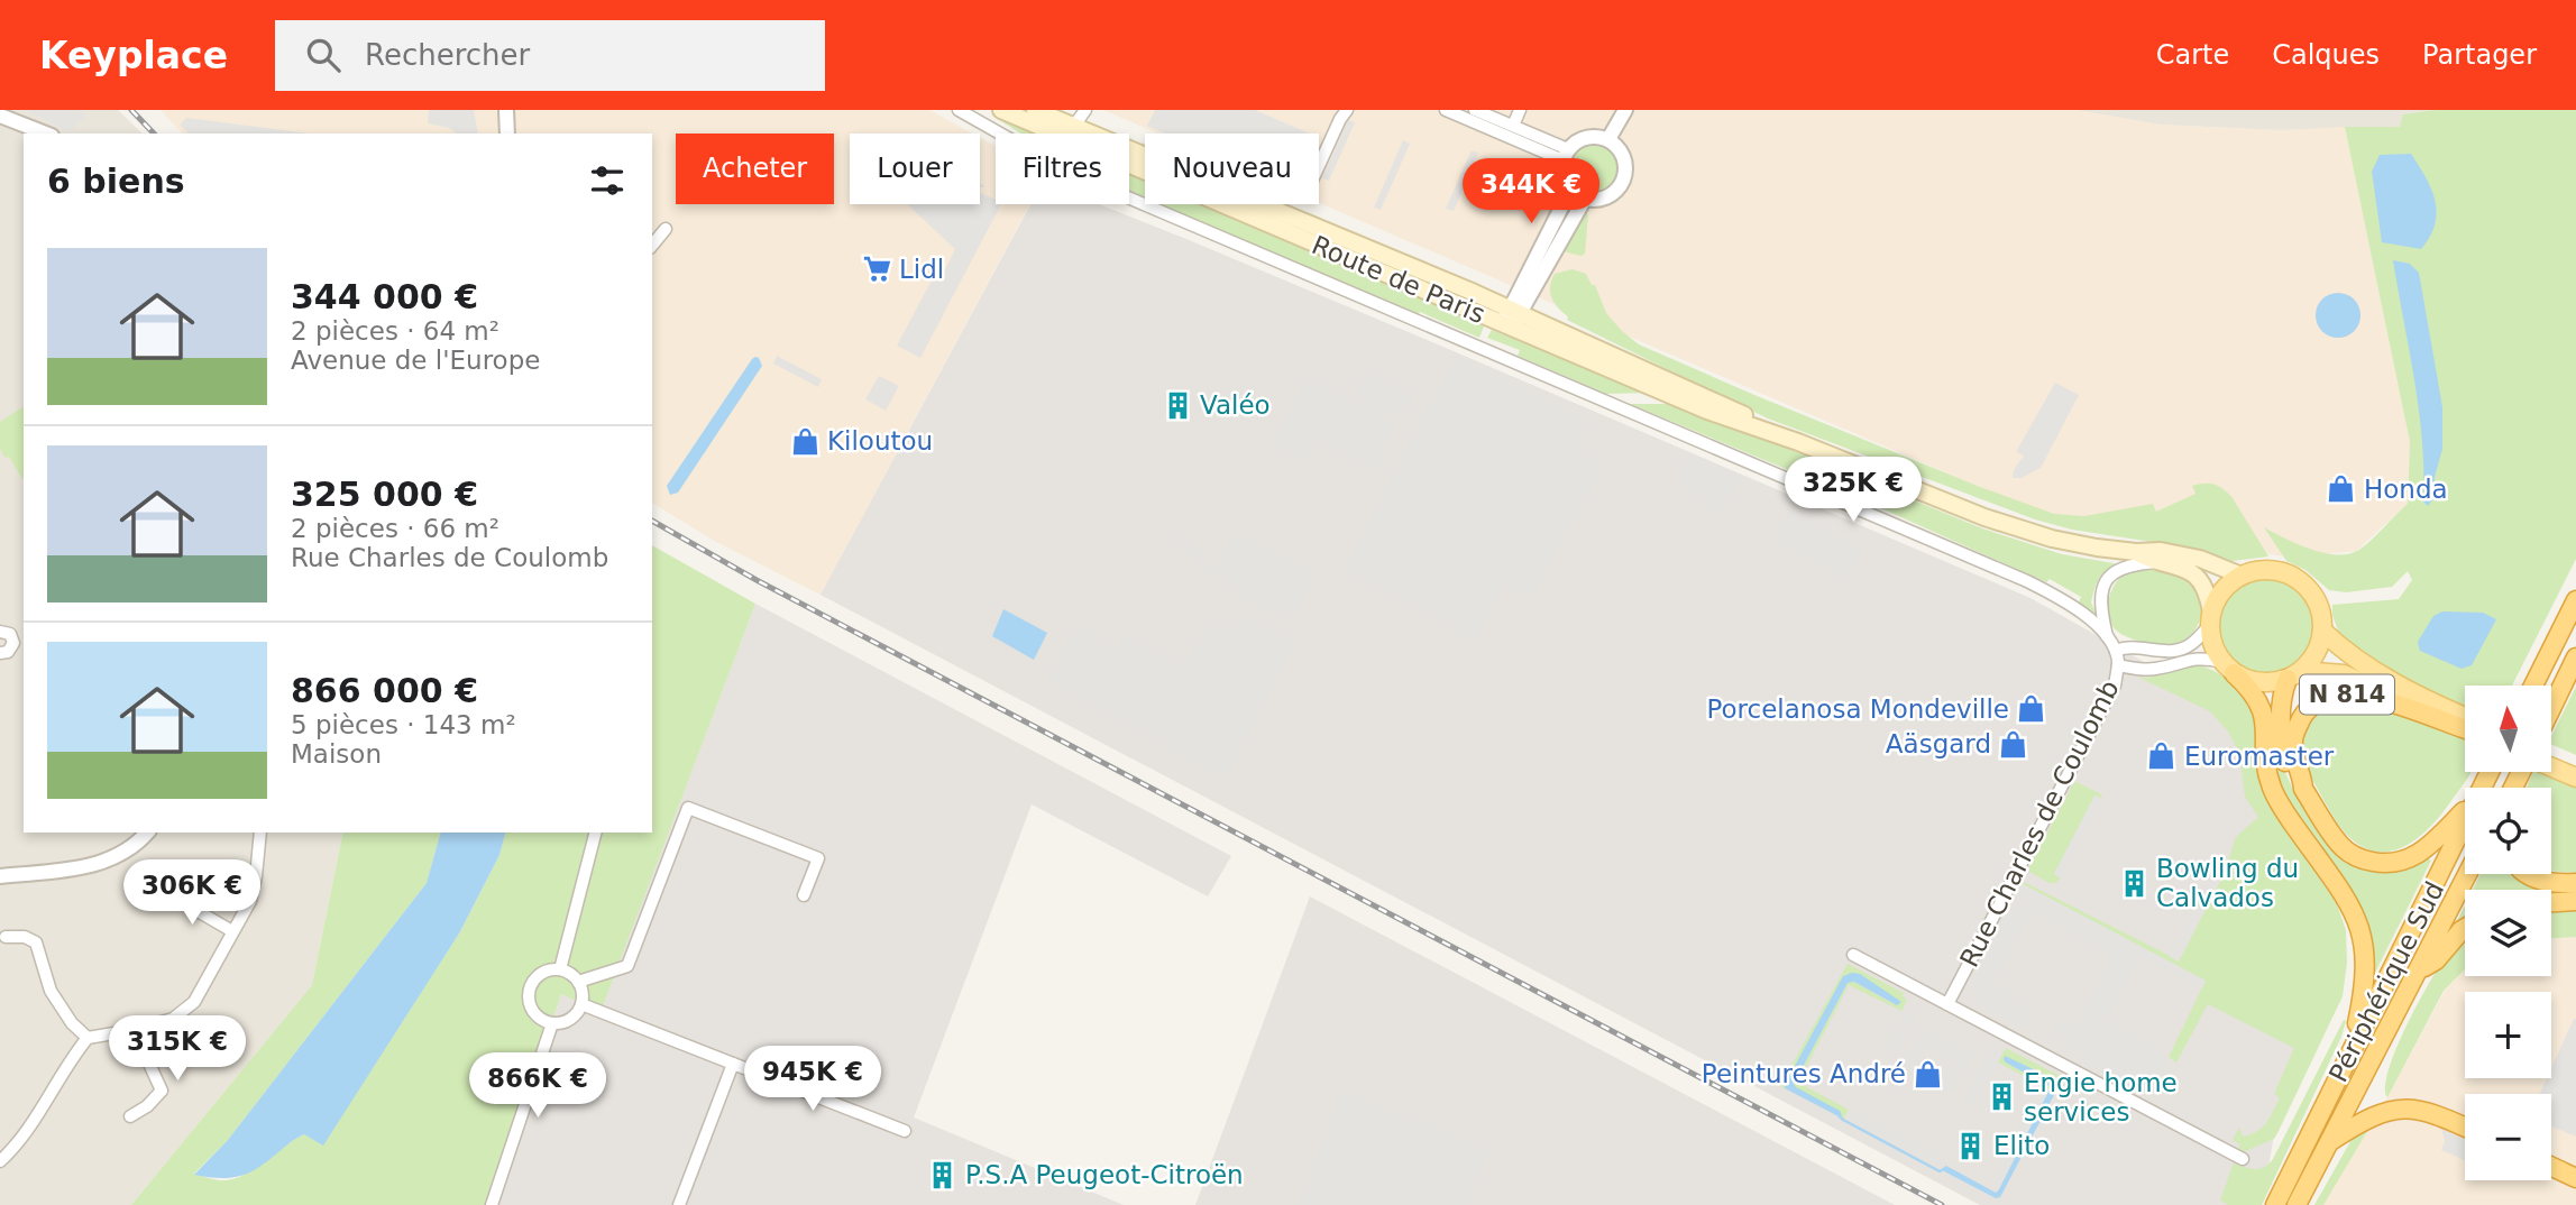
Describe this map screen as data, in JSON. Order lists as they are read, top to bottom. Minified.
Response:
{"streets":{"highway":["N 814","Périphérique Sud"],"main road":["Route de Paris"],"street":["Rue Charles de Coulomb"]},"crossings":[["Route de Paris","N 814"],["Route de Paris","Rue Charles de Coulomb"],["N 814","Périphérique Sud"]],"places":{"supermarket":["Lidl"],"building":["Valéo","Bowling du Calvados","Engie home services","Elito","P.S.A Peugeot-Citroën"],"shop":["Kiloutou","Honda","Porcelanosa Mondeville","Aäsgard","Euromaster","Peintures André"]},"north":"top","page":{"header":"Keyplace","search":"Rechercher","nav":["Carte","Calques","Partager"],"chip":["Acheter","Louer","Filtres","Nouveau"],"heading":"6 biens","price":["344K €","325K €","306K €","315K €","945K €","866K €"],"list":[{"name":"344 000 €","note":"2 pièces · 64 m² · Avenue de l'Europe"},{"name":"325 000 €","note":"2 pièces · 66 m² · Rue Charles de Coulomb"},{"name":"866 000 €","note":"5 pièces · 143 m² · Maison"}],"map_buttons":["+","−"]}}
